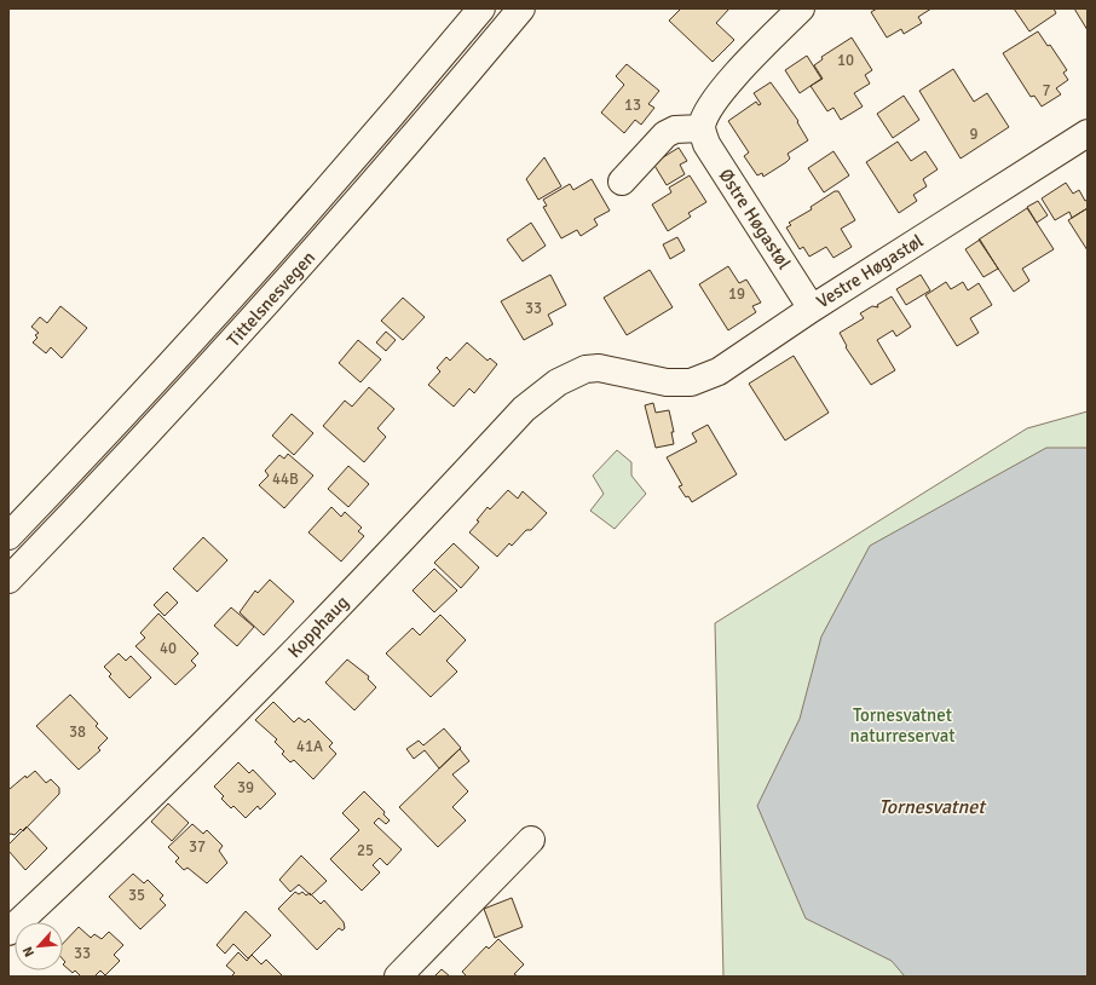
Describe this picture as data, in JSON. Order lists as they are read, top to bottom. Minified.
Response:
{"streets":{"street":["Østre Høgastøl","Vestre Høgastøl","Tittelsnesvegen","Kopphaug"]},"crossings":[["Østre Høgastøl","Vestre Høgastøl"],["Vestre Høgastøl","Kopphaug"]],"water":["Tornesvatnet"],"parks":["Tornesvatnet naturreservat"],"house_numbers":["10","7","13","9","19","33","44B","40","38","41A","39","37","25","35","33"],"north":"bottom left"}
